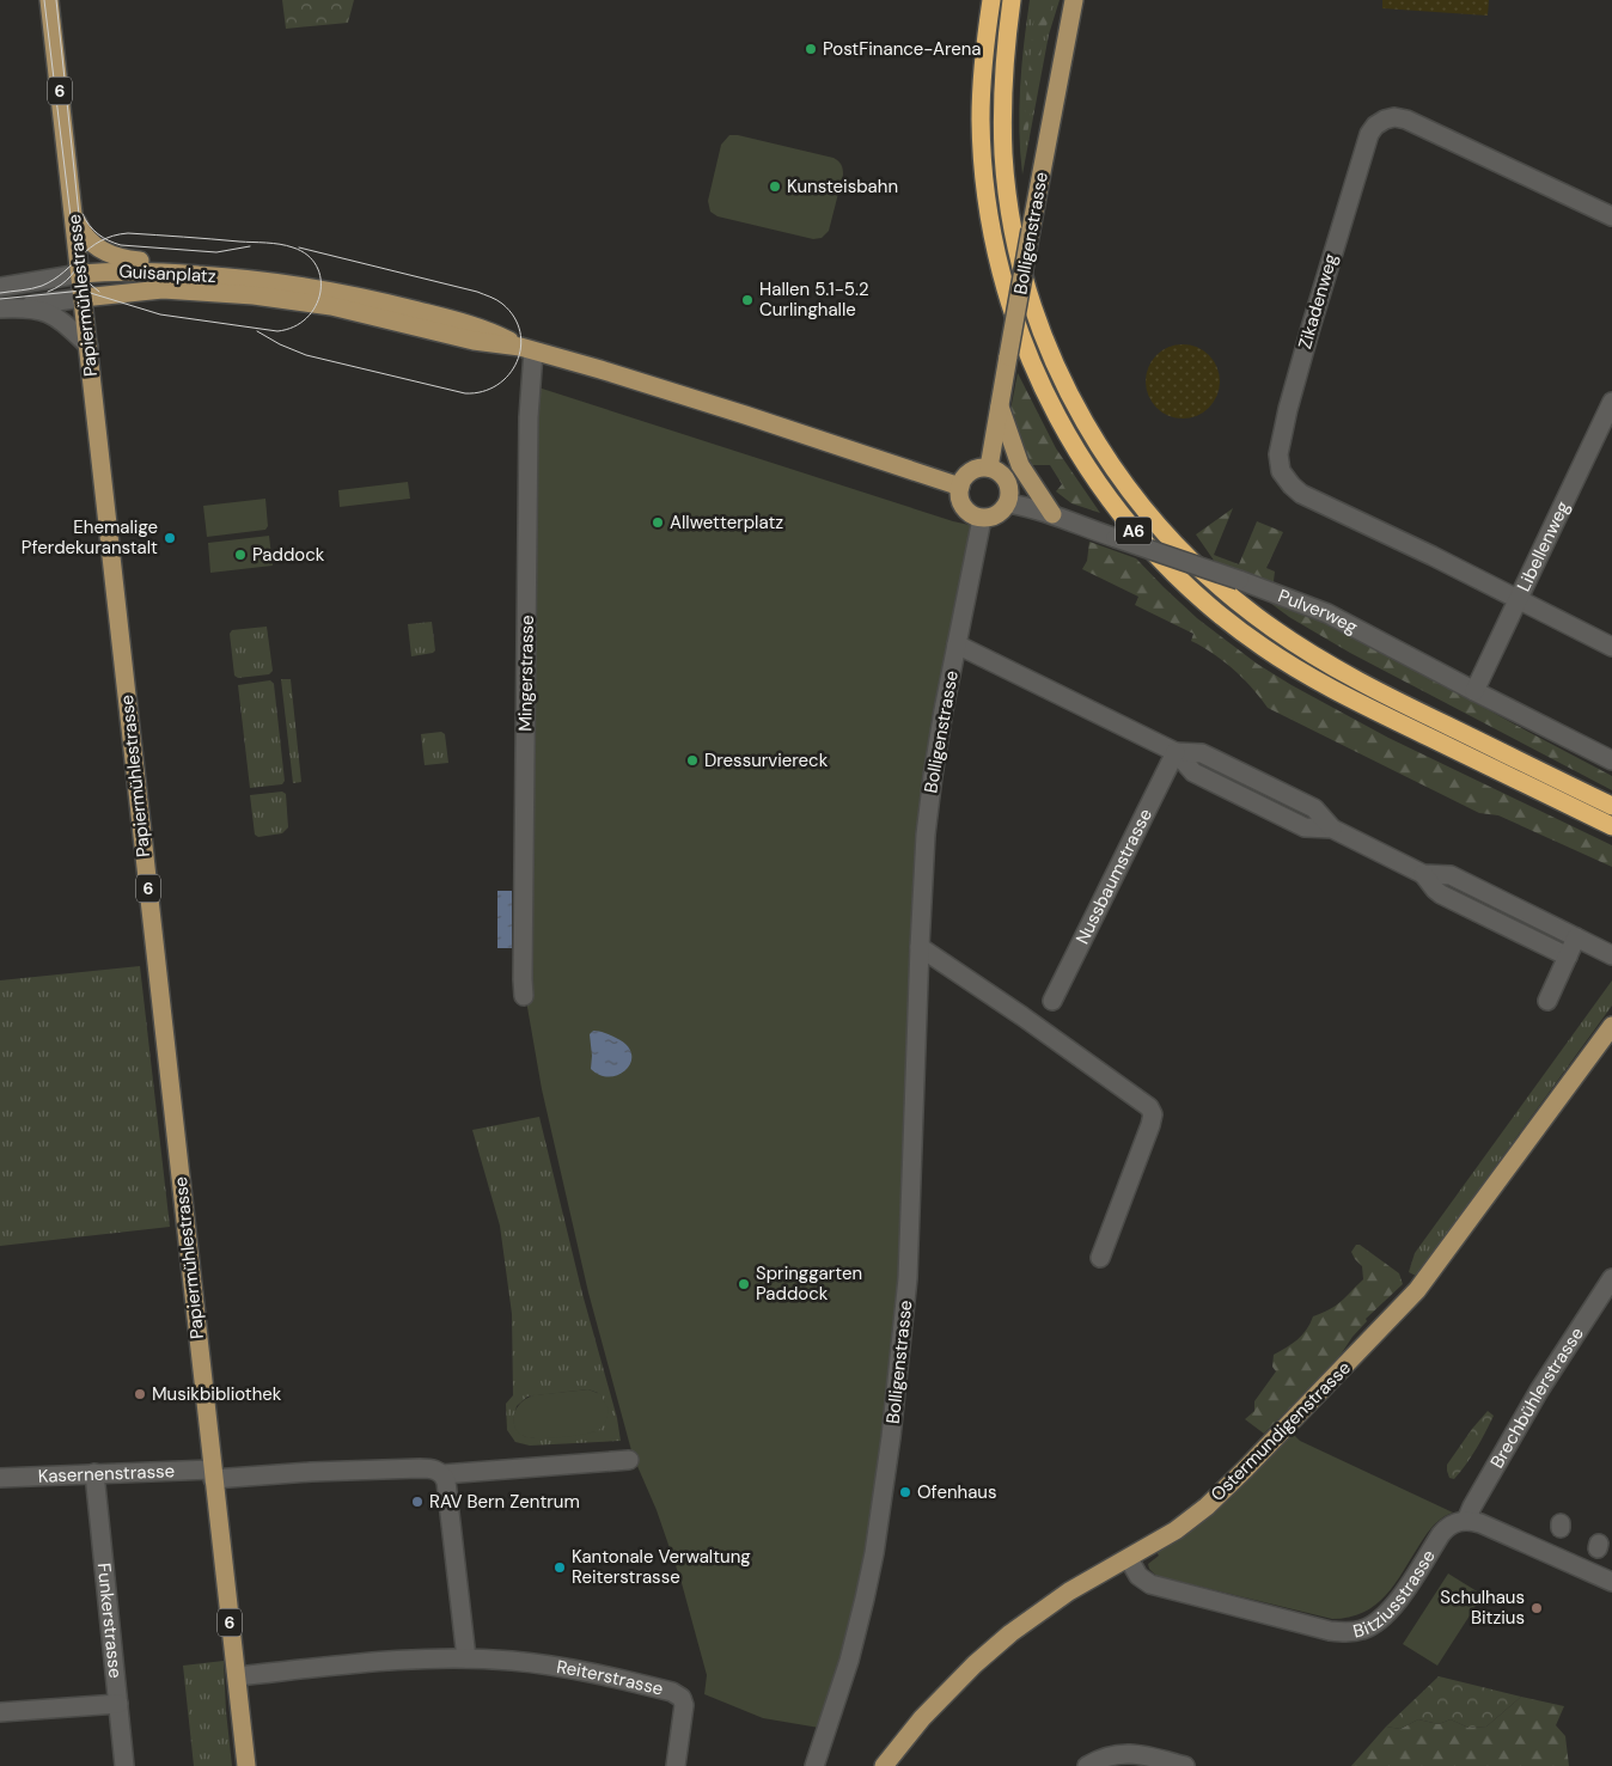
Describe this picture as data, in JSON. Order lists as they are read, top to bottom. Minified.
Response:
{"streets":{"highway":["A6"],"main road":["6","Bolligenstrasse","Guisanplatz","Papiermühlestrasse","Ostermundigenstrasse"],"street":["Zikadenweg","Libellenweg","Pulverweg","Mingerstrasse","Nussbaumstrasse","Brechbühlerstrasse","Kasernenstrasse","Bitziusstrasse","Funkerstrasse","Reiterstrasse"]},"crossings":[["Bolligenstrasse","Pulverweg"],["Guisanplatz","Papiermühlestrasse"],["Papiermühlestrasse","Kasernenstrasse"],["Papiermühlestrasse","Reiterstrasse"],["Zikadenweg","Libellenweg"],["Libellenweg","Pulverweg"],["Brechbühlerstrasse","Bitziusstrasse"],["Ostermundigenstrasse","Bitziusstrasse"],["Kasernenstrasse","Funkerstrasse"]],"places":["PostFinance-Arena","Kunsteisbahn","Hallen 5.1-5.2 Curlinghalle","Allwetterplatz","Ehemalige Pferdekuranstalt","Paddock","Dressurviereck","Springgarten Paddock","Musikbibliothek","Ofenhaus","RAV Bern Zentrum","Kantonale Verwaltung Reiterstrasse","Schulhaus Bitzius"]}
